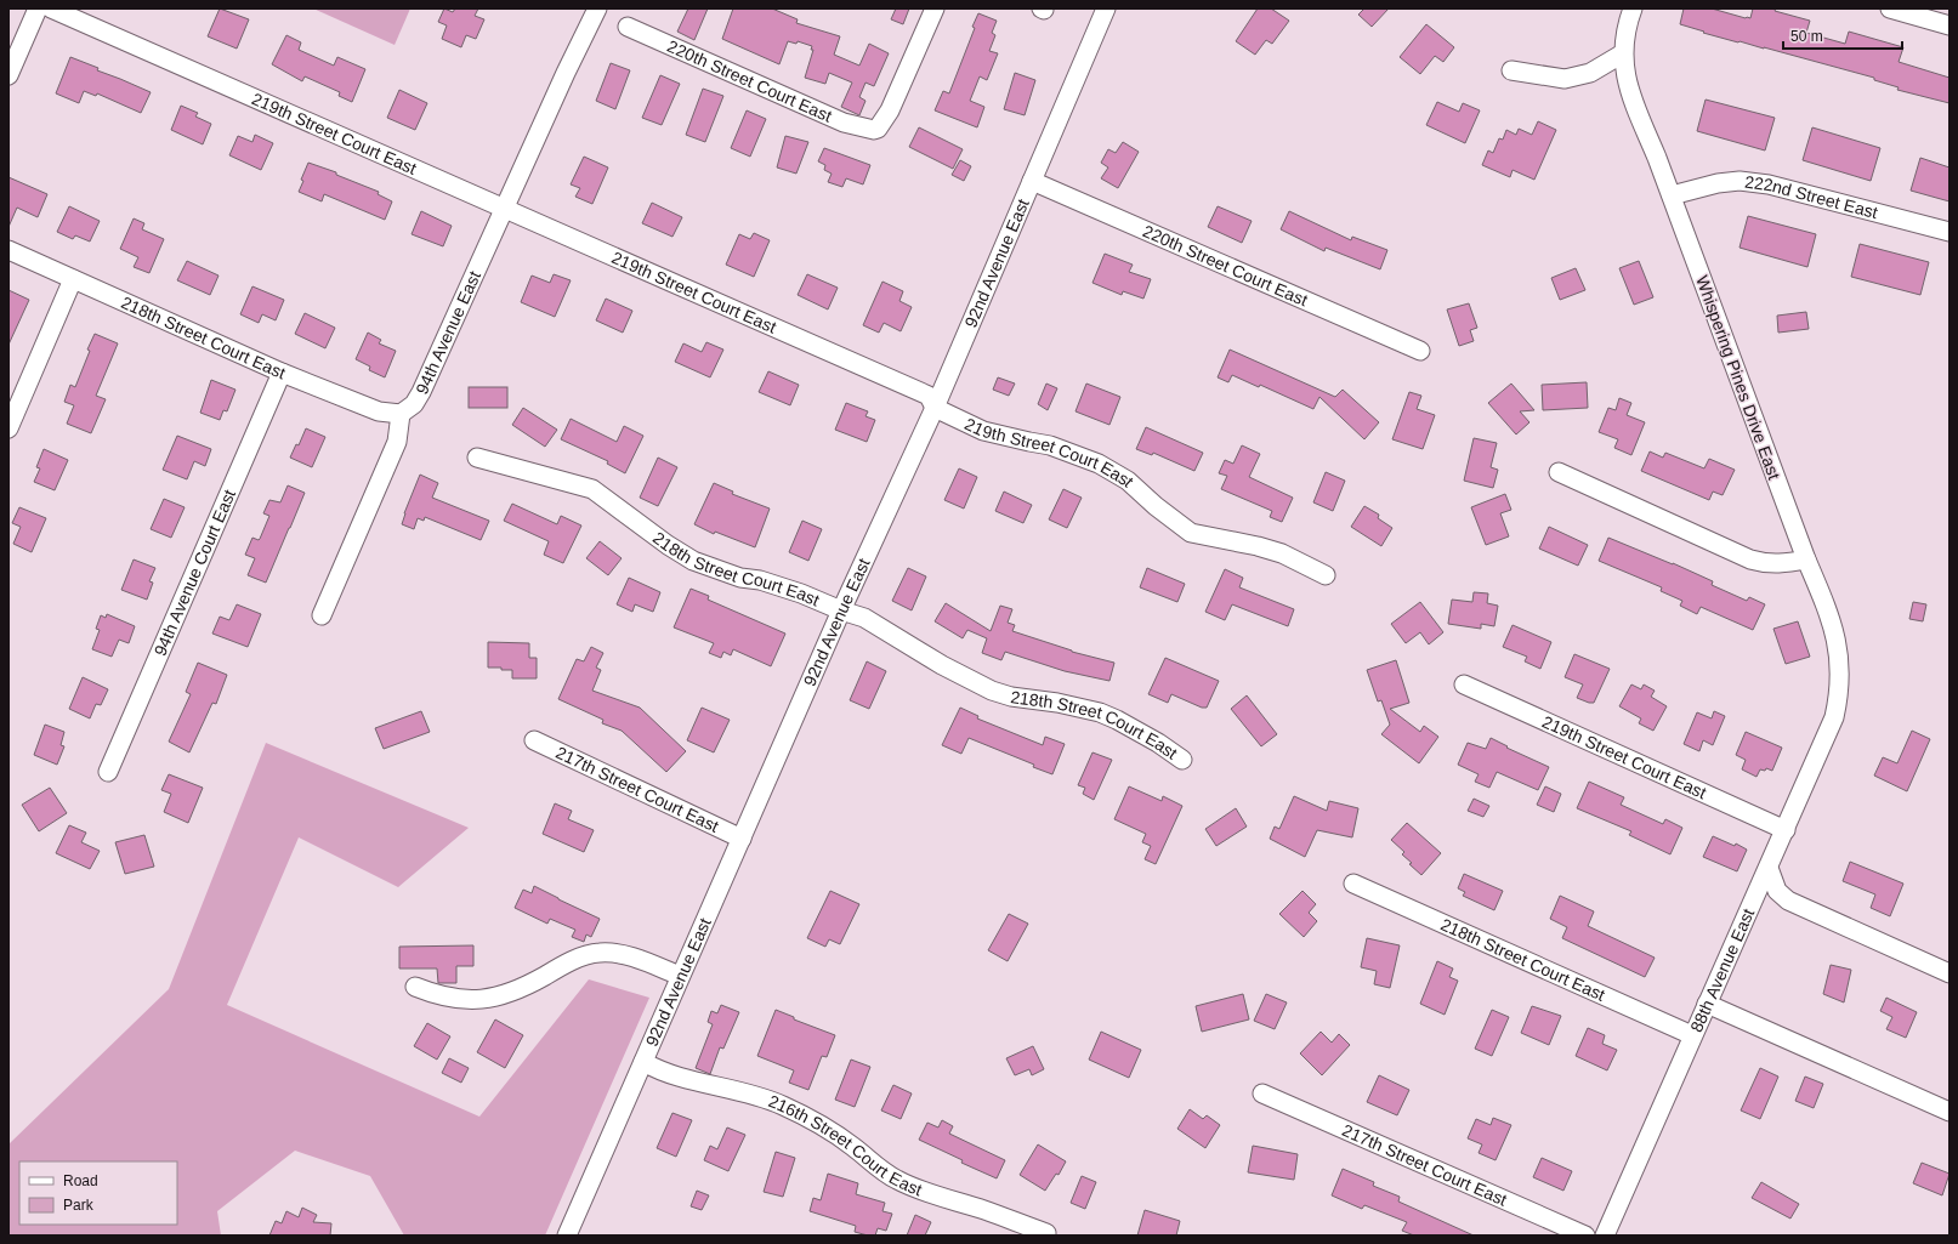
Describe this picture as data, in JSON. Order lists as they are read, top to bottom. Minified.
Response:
{"streets":{"street":["220th Street Court East","219th Street Court East","222nd Street East","92nd Avenue East","94th Avenue East","218th Street Court East","Whispering Pines Drive East","94th Avenue Court East","217th Street Court East","88th Avenue East","216th Street Court East"]},"crossings":[["220th Street Court East","92nd Avenue East"],["219th Street Court East","92nd Avenue East"],["219th Street Court East","94th Avenue East"],["219th Street Court East","88th Avenue East"],["222nd Street East","Whispering Pines Drive East"],["92nd Avenue East","218th Street Court East"],["92nd Avenue East","217th Street Court East"],["92nd Avenue East","216th Street Court East"],["94th Avenue East","218th Street Court East"],["218th Street Court East","94th Avenue Court East"],["218th Street Court East","88th Avenue East"],["Whispering Pines Drive East","88th Avenue East"]],"legend":["Road","Park"],"scale_bar":"50 m"}
